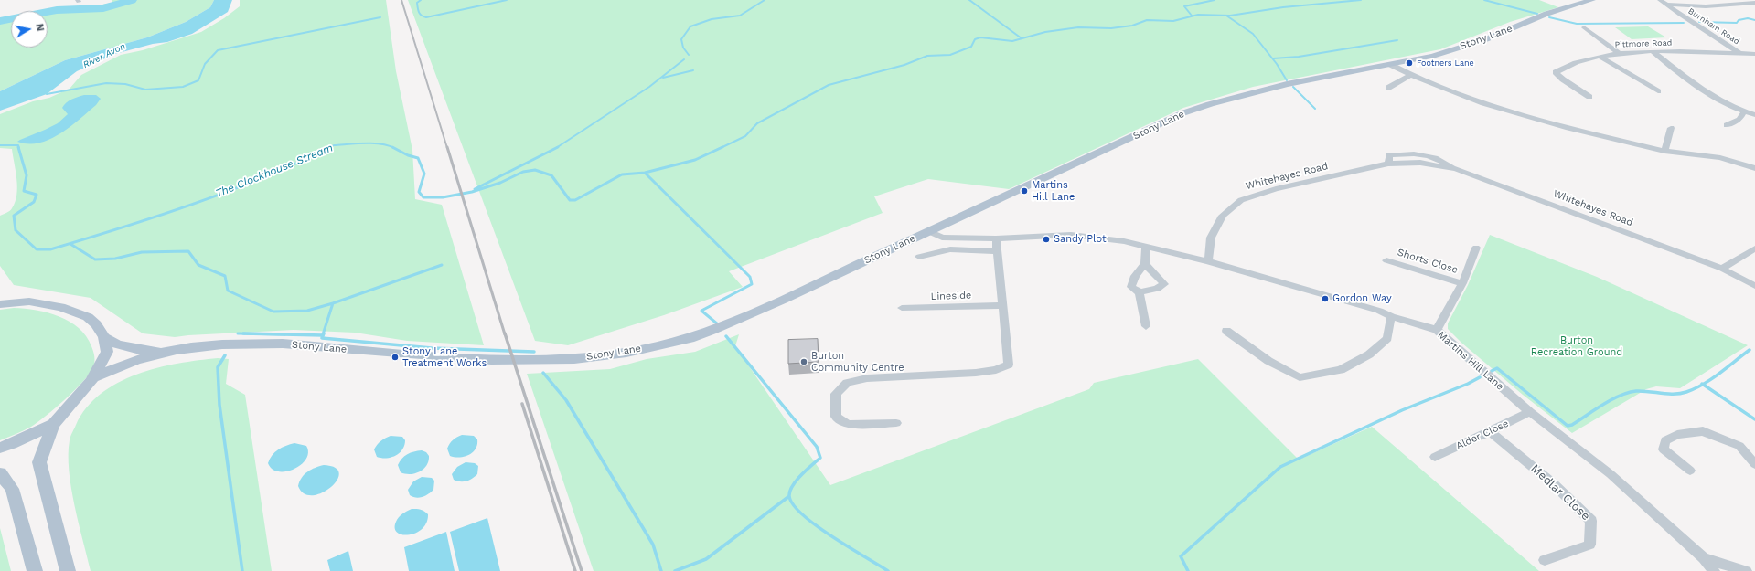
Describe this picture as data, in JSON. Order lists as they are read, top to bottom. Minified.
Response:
{"streets":{"main road":["Stony Lane"],"street":["Burnham Road","Pittmore Road","Whitehayes Road","Shorts Close","Lineside","Martins Hill Lane","Alder Close","Medlar Close"]},"crossings":[["Burnham Road","Pittmore Road"],["Stony Lane","Martins Hill Lane"],["Whitehayes Road","Martins Hill Lane"],["Martins Hill Lane","Alder Close"],["Alder Close","Medlar Close"]],"water":["River Avon","The Clockhouse Stream"],"parks":["Burton Recreation Ground"],"places":["Footners Lane","Martins Hill Lane","Sandy Plot","Gordon Way","Stony Lane Treatment Works","Burton Community Centre"],"north":"right"}
